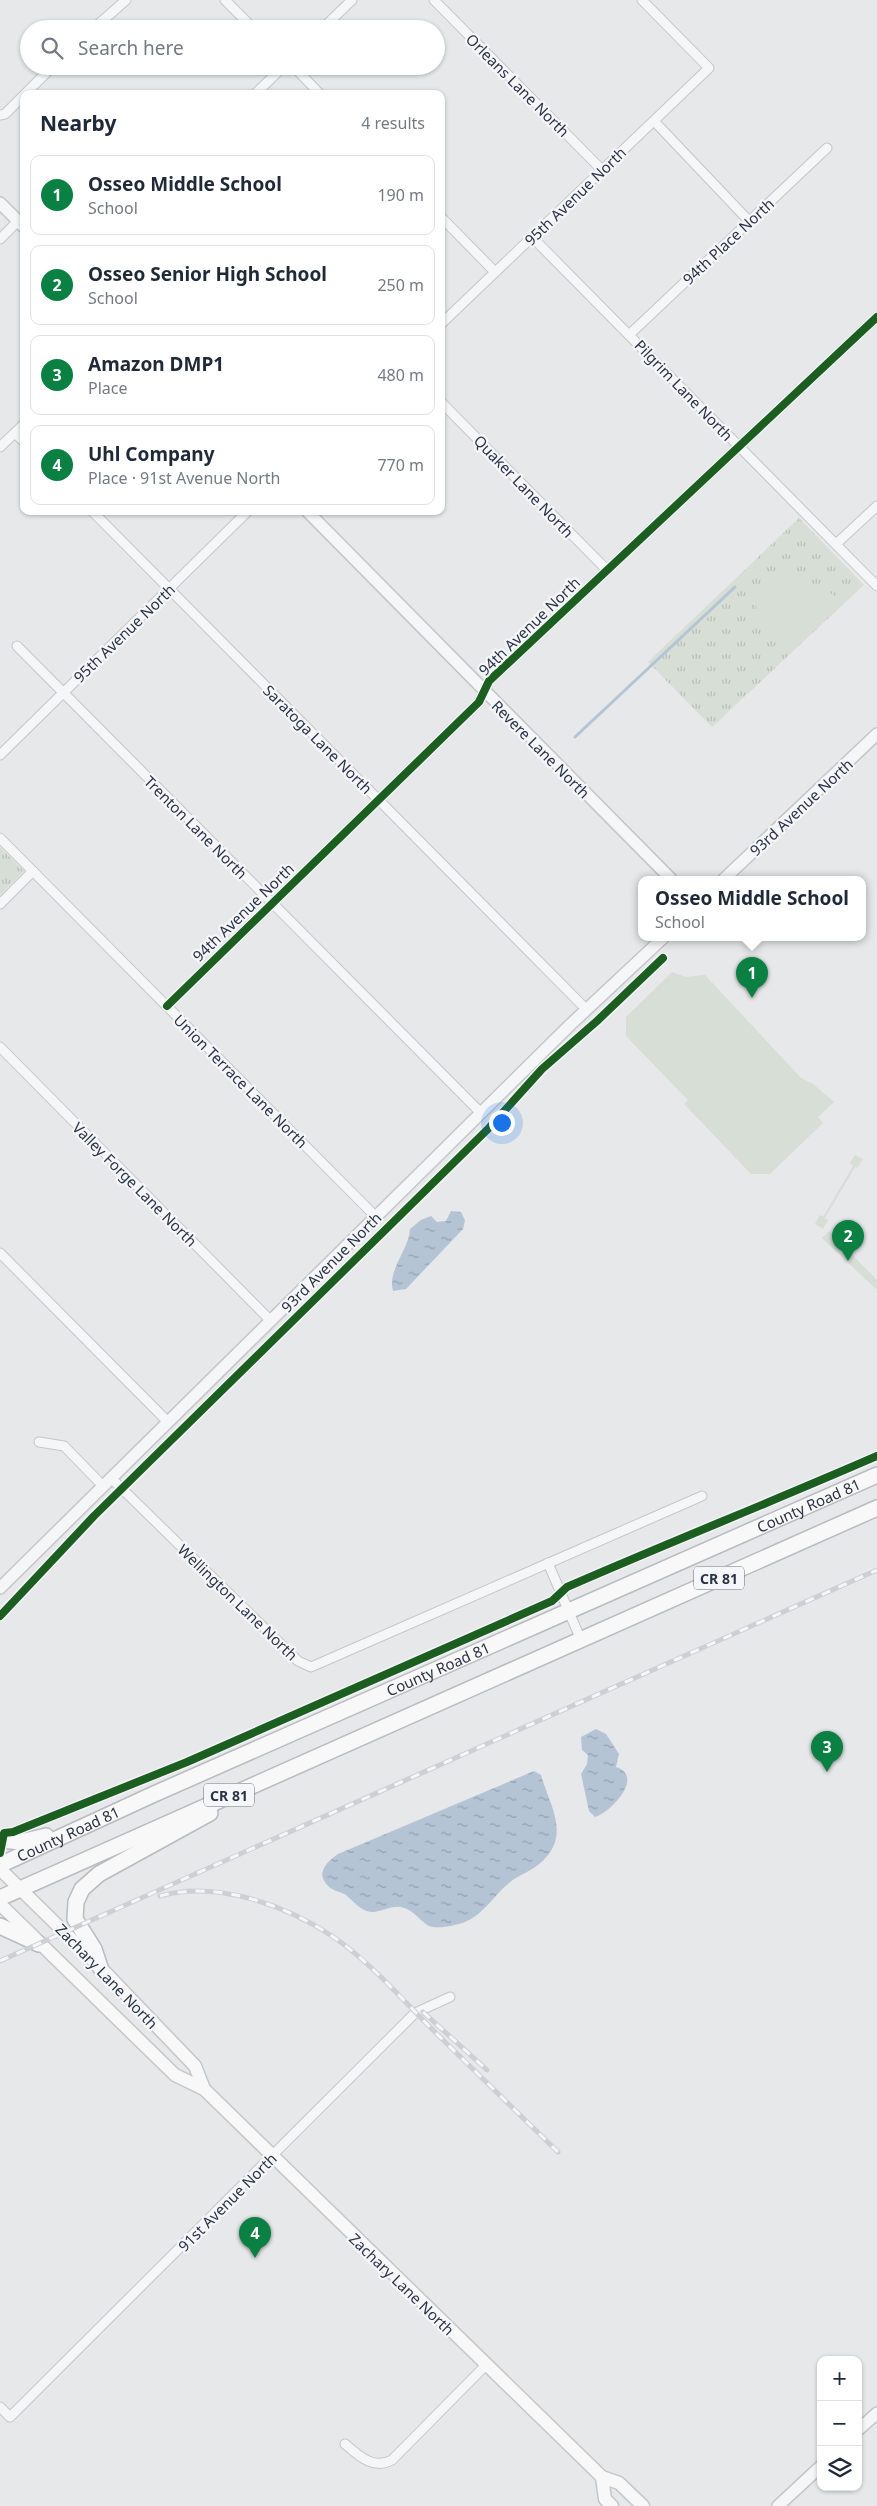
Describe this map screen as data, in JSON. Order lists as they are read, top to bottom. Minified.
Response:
{"streets":{"highway":["County Road 81","CR 81"],"main road":["Zachary Lane North"],"street":["Orleans Lane North","95th Avenue North","94th Place North","Pilgrim Lane North","Quaker Lane North","94th Avenue North","Saratoga Lane North","Revere Lane North","93rd Avenue North","Trenton Lane North","Union Terrace Lane North","Valley Forge Lane North","Wellington Lane North","91st Avenue North"]},"crossings":[["Orleans Lane North","95th Avenue North"],["95th Avenue North","Pilgrim Lane North"],["95th Avenue North","Saratoga Lane North"],["95th Avenue North","Trenton Lane North"],["94th Place North","Pilgrim Lane North"],["Pilgrim Lane North","94th Avenue North"],["Quaker Lane North","94th Avenue North"],["94th Avenue North","Saratoga Lane North"],["94th Avenue North","Revere Lane North"],["94th Avenue North","Trenton Lane North"],["94th Avenue North","Union Terrace Lane North"],["Saratoga Lane North","93rd Avenue North"],["93rd Avenue North","Trenton Lane North"],["93rd Avenue North","Union Terrace Lane North"],["93rd Avenue North","Valley Forge Lane North"],["93rd Avenue North","Wellington Lane North"],["County Road 81","Zachary Lane North"],["Zachary Lane North","91st Avenue North"]],"page":{"search":"Search here","heading":["Nearby","4 results"],"list":[{"mark":"1","name":"Osseo Middle School","note":"School","value":"190 m"},{"mark":"2","name":"Osseo Senior High School","note":"School","value":"250 m"},{"mark":"3","name":"Amazon DMP1","note":"Place","value":"480 m"},{"mark":"4","name":"Uhl Company","note":"Place · 91st Avenue North","value":"770 m"}],"popup":["Osseo Middle School","School"],"pins":["1","2","3","4"],"map_buttons":["+","−"]}}
